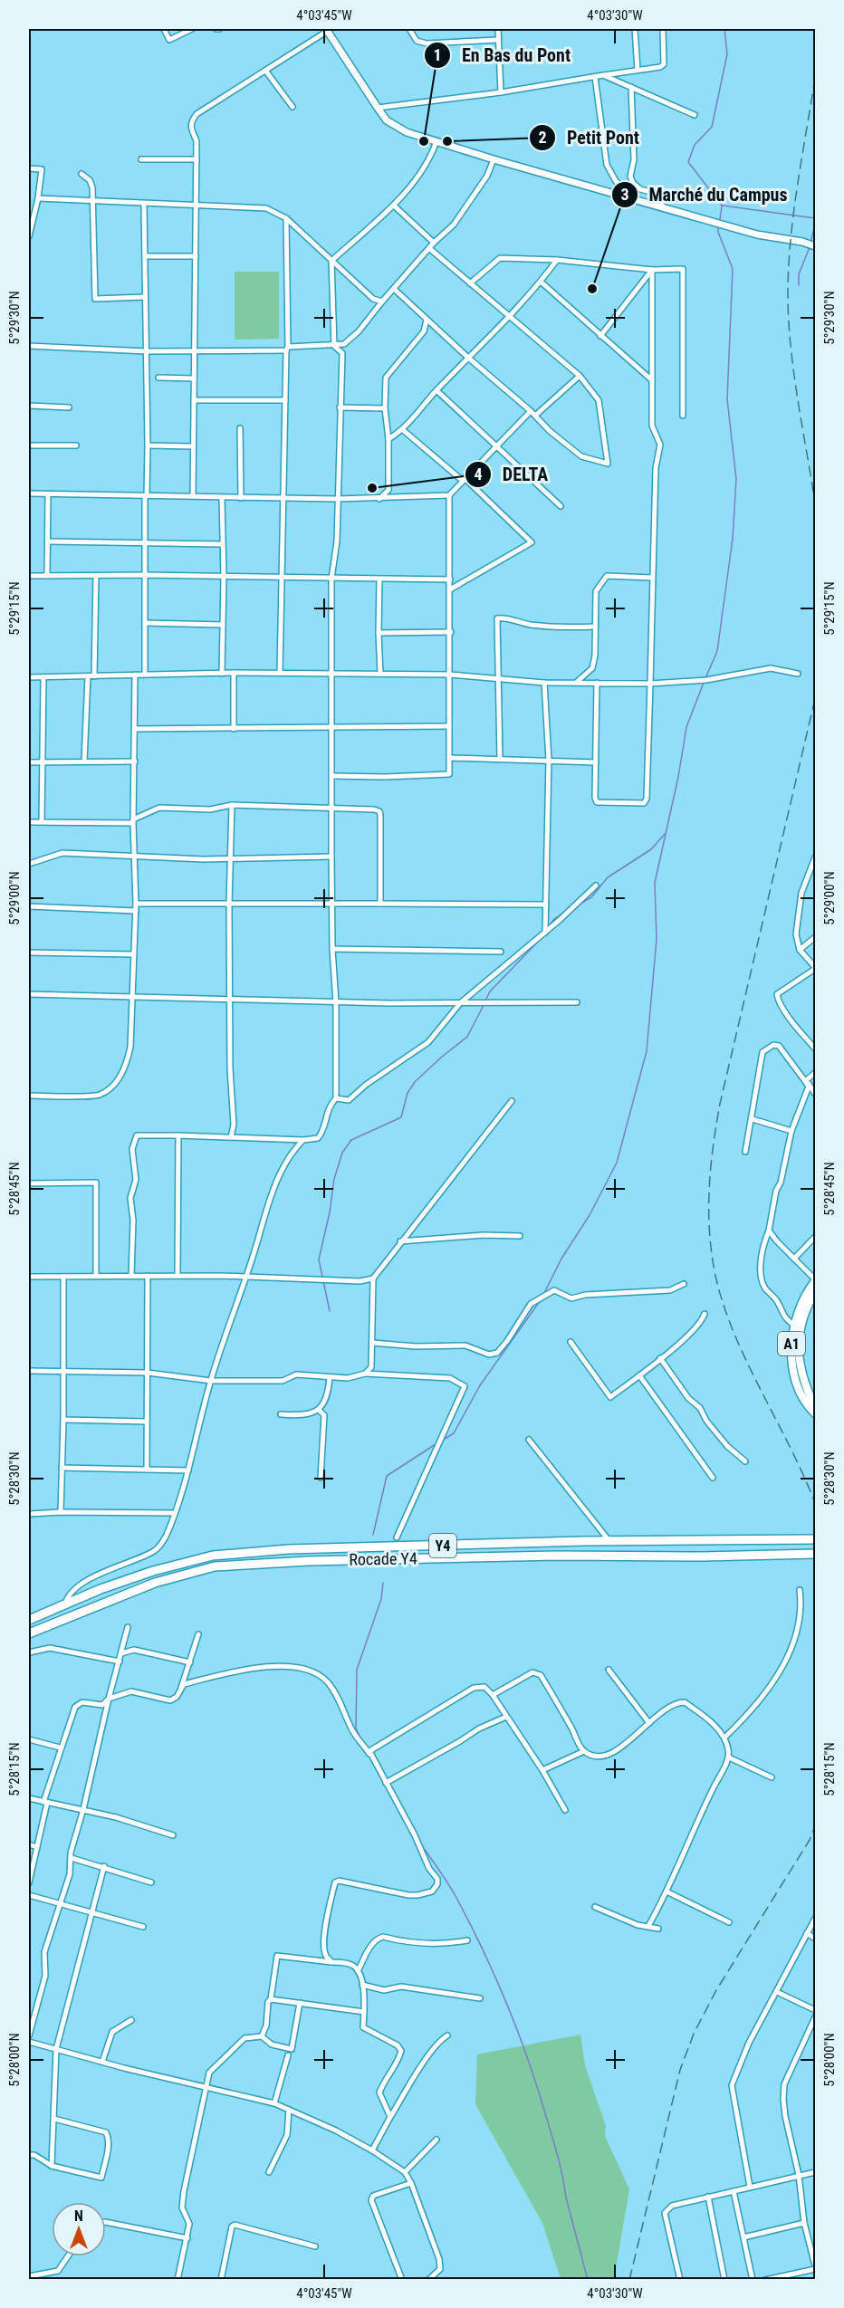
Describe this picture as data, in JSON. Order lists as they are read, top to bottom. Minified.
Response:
{"streets":{"highway":["Y4","Rocade Y4"],"main road":["A1"]},"places":["En Bas du Pont","Petit Pont","Marché du Campus","DELTA"],"north":"top","coordinates":["4°03'45\"W","4°03'30\"W","5°29'30\"N","5°29'15\"N","5°29'00\"N","5°28'45\"N","5°28'30\"N","5°28'15\"N","5°28'00\"N"]}
